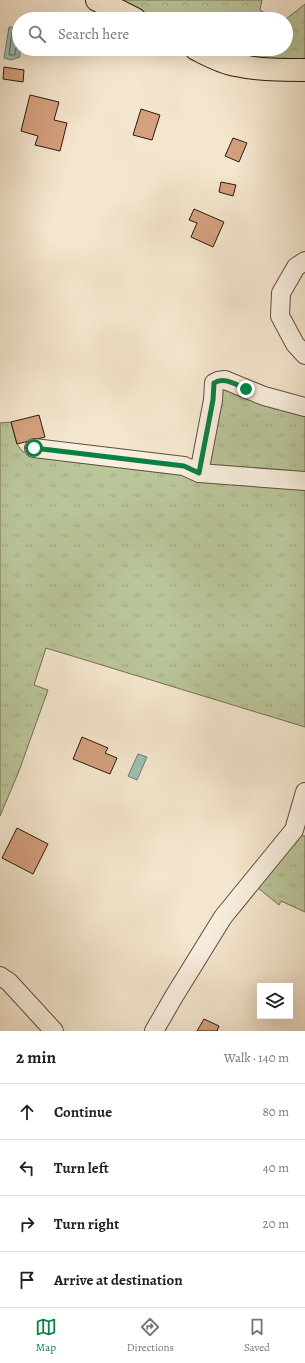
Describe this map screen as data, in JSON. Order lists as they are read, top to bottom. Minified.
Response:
{"page":{"search":"Search here","heading":["2 min","Walk · 140 m"],"list":[["Continue","80 m"],["Turn left","40 m"],["Turn right","20 m"],"Arrive at destination"],"nav":["Map","Directions","Saved"]}}
